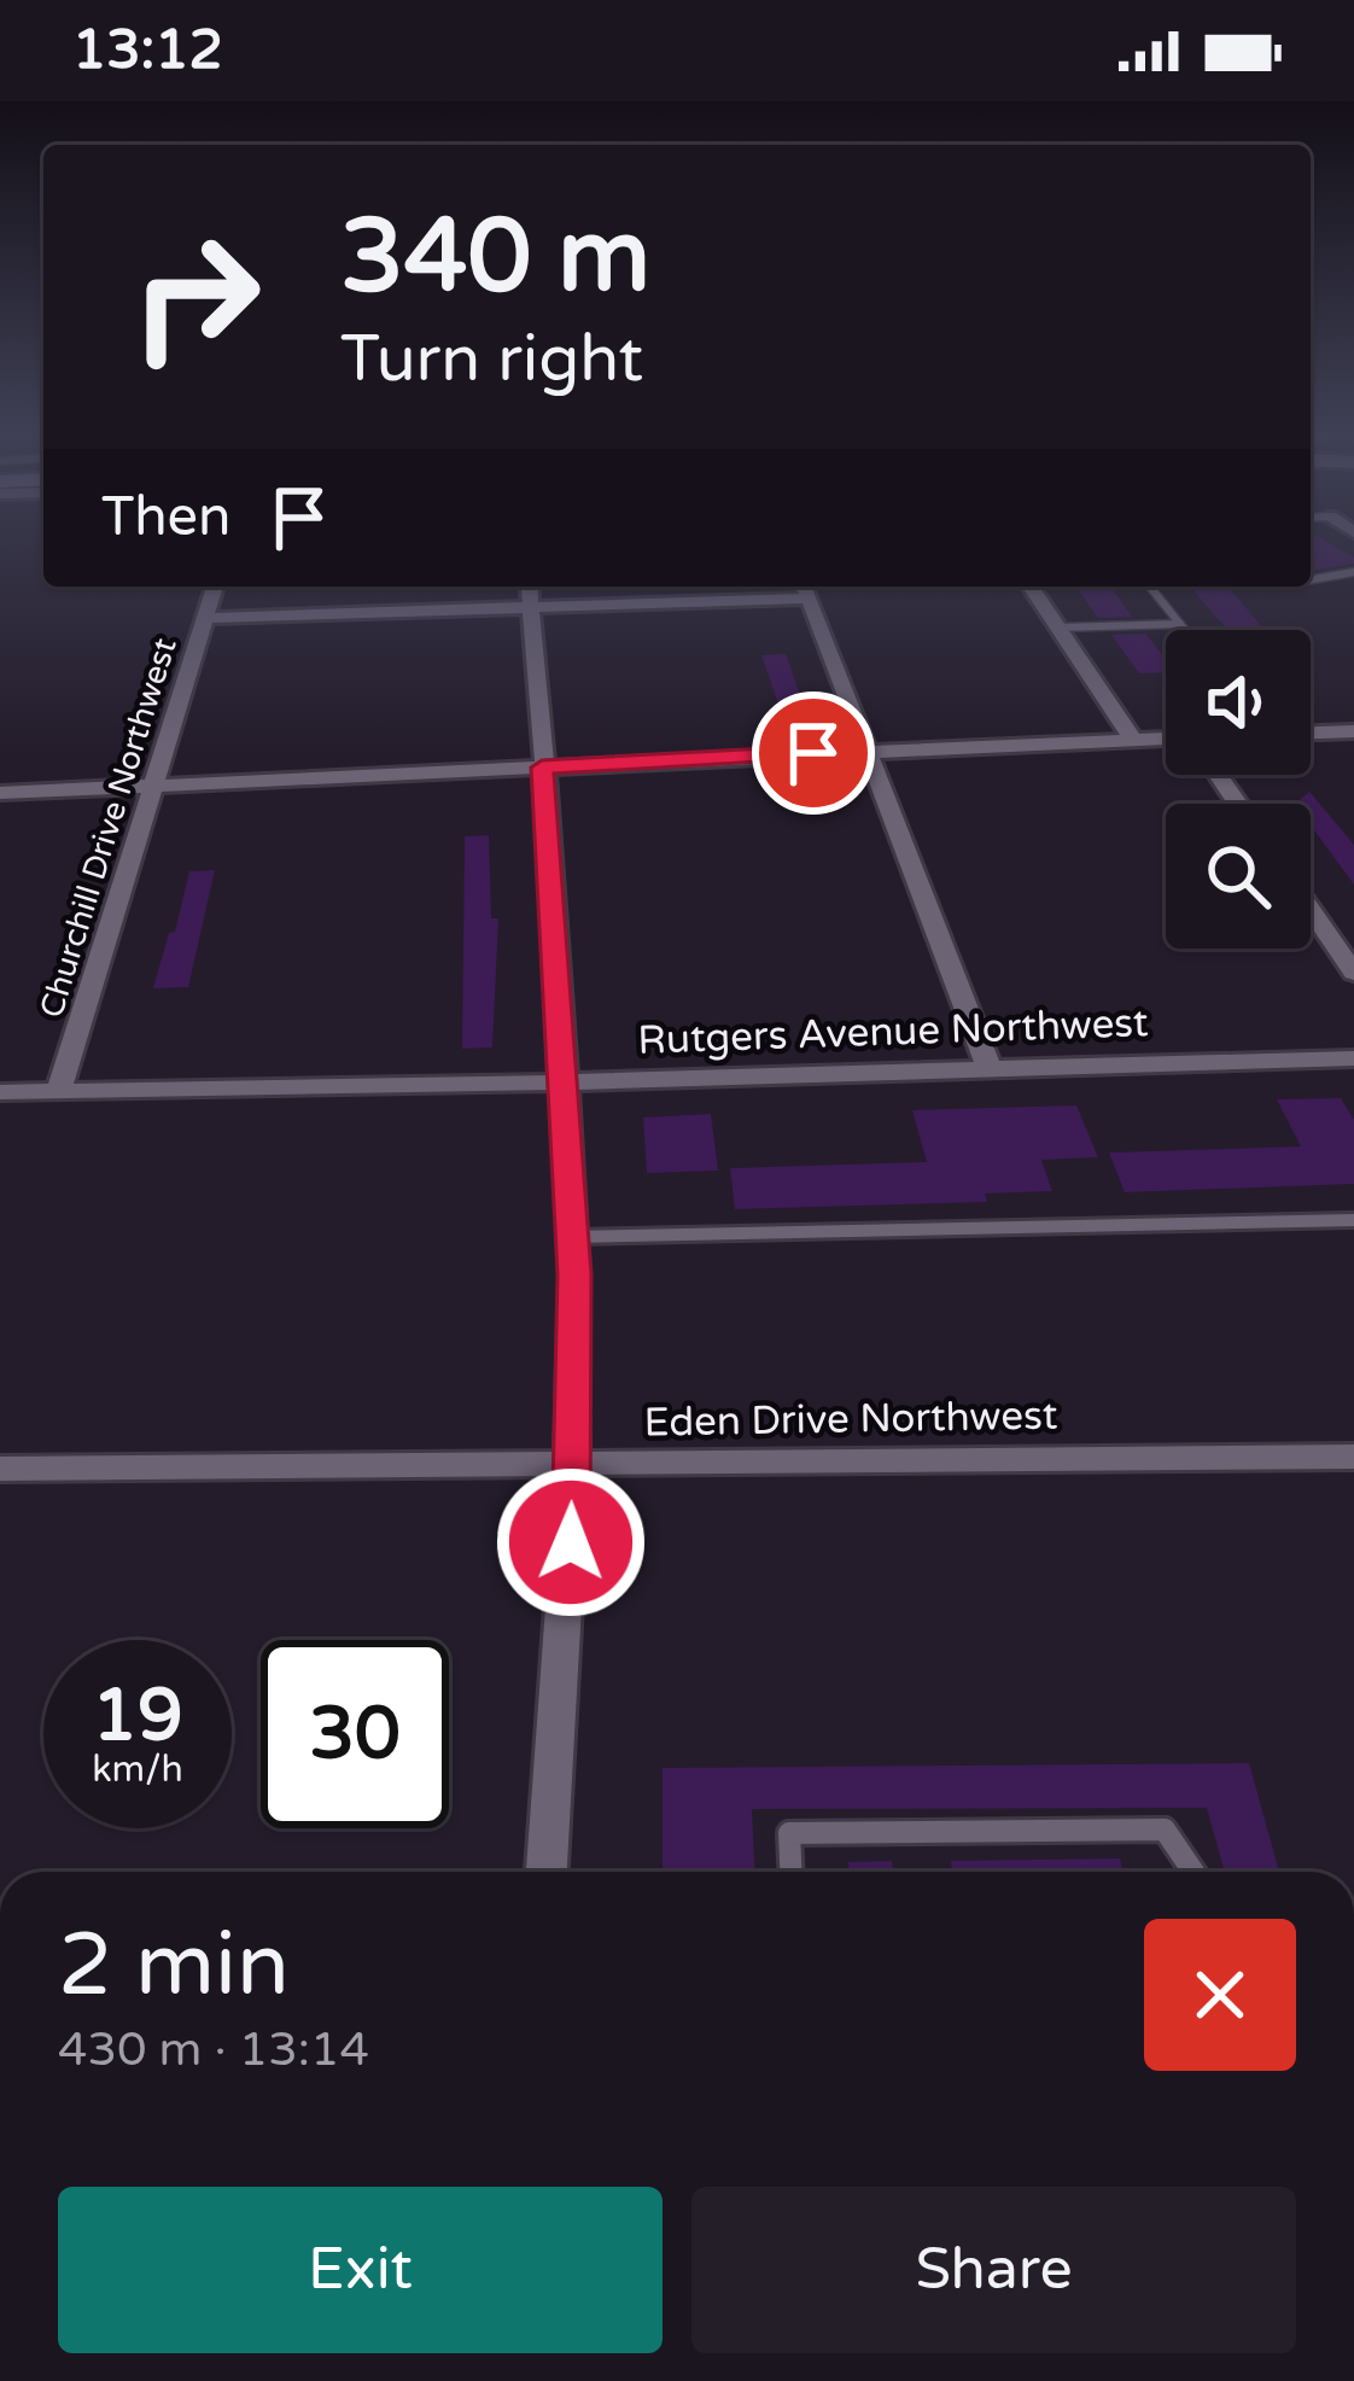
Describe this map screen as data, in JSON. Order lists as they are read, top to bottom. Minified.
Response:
{"streets":{"street":["Churchill Drive Northwest","Rutgers Avenue Northwest","Eden Drive Northwest"]},"crossings":[["Churchill Drive Northwest","Rutgers Avenue Northwest"]],"page":{"status":"13:12","turn":["340 m","Turn right"],"then":"Then","speed":"19 km/h","limit":"30","heading":["2 min","430 m · 13:14"],"buttons":["Exit","Share"]}}
